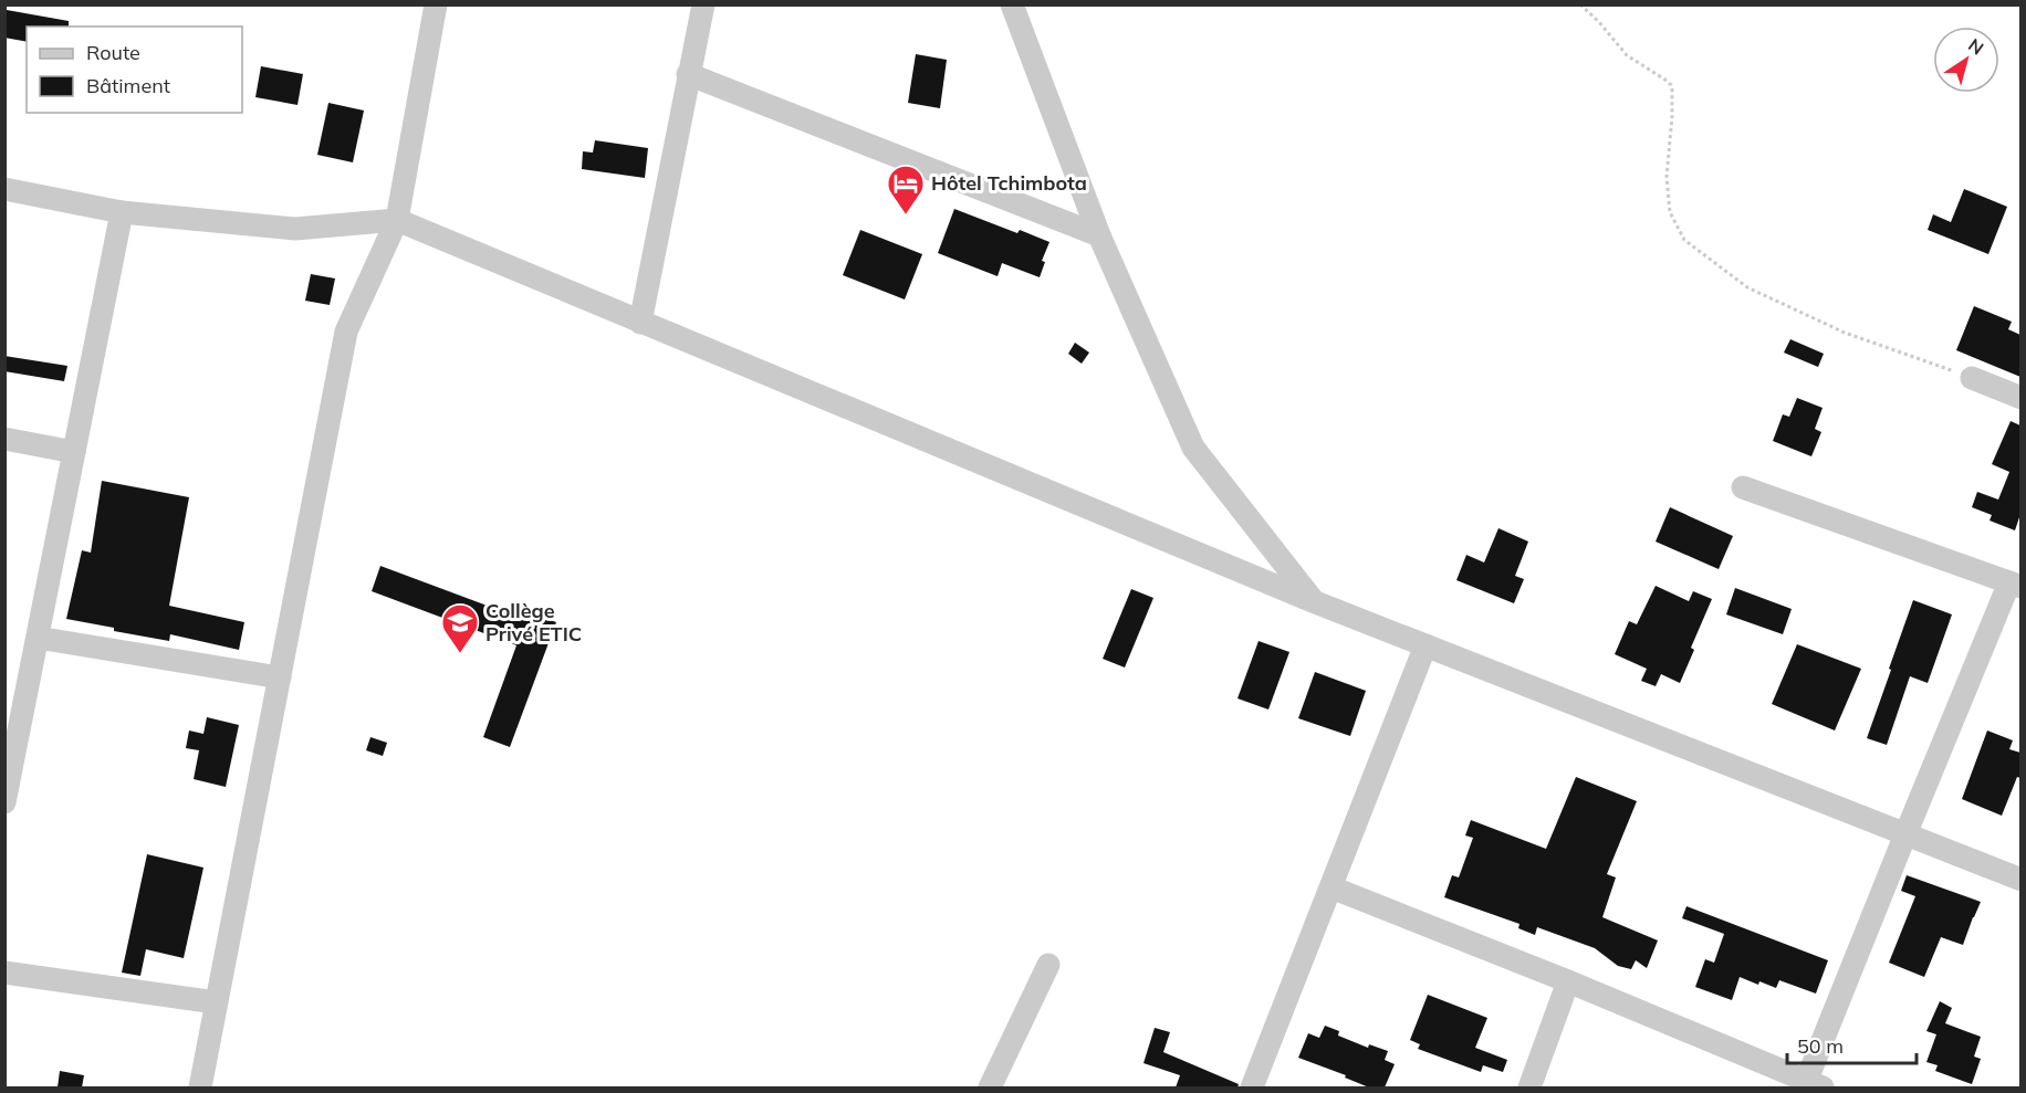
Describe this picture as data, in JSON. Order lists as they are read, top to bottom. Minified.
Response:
{"places":{"hotel":["Hôtel Tchimbota"],"school or university":["Collège Privé ETIC"]},"legend":["Route","Bâtiment"],"scale_bar":"50 m","north":"top right"}
